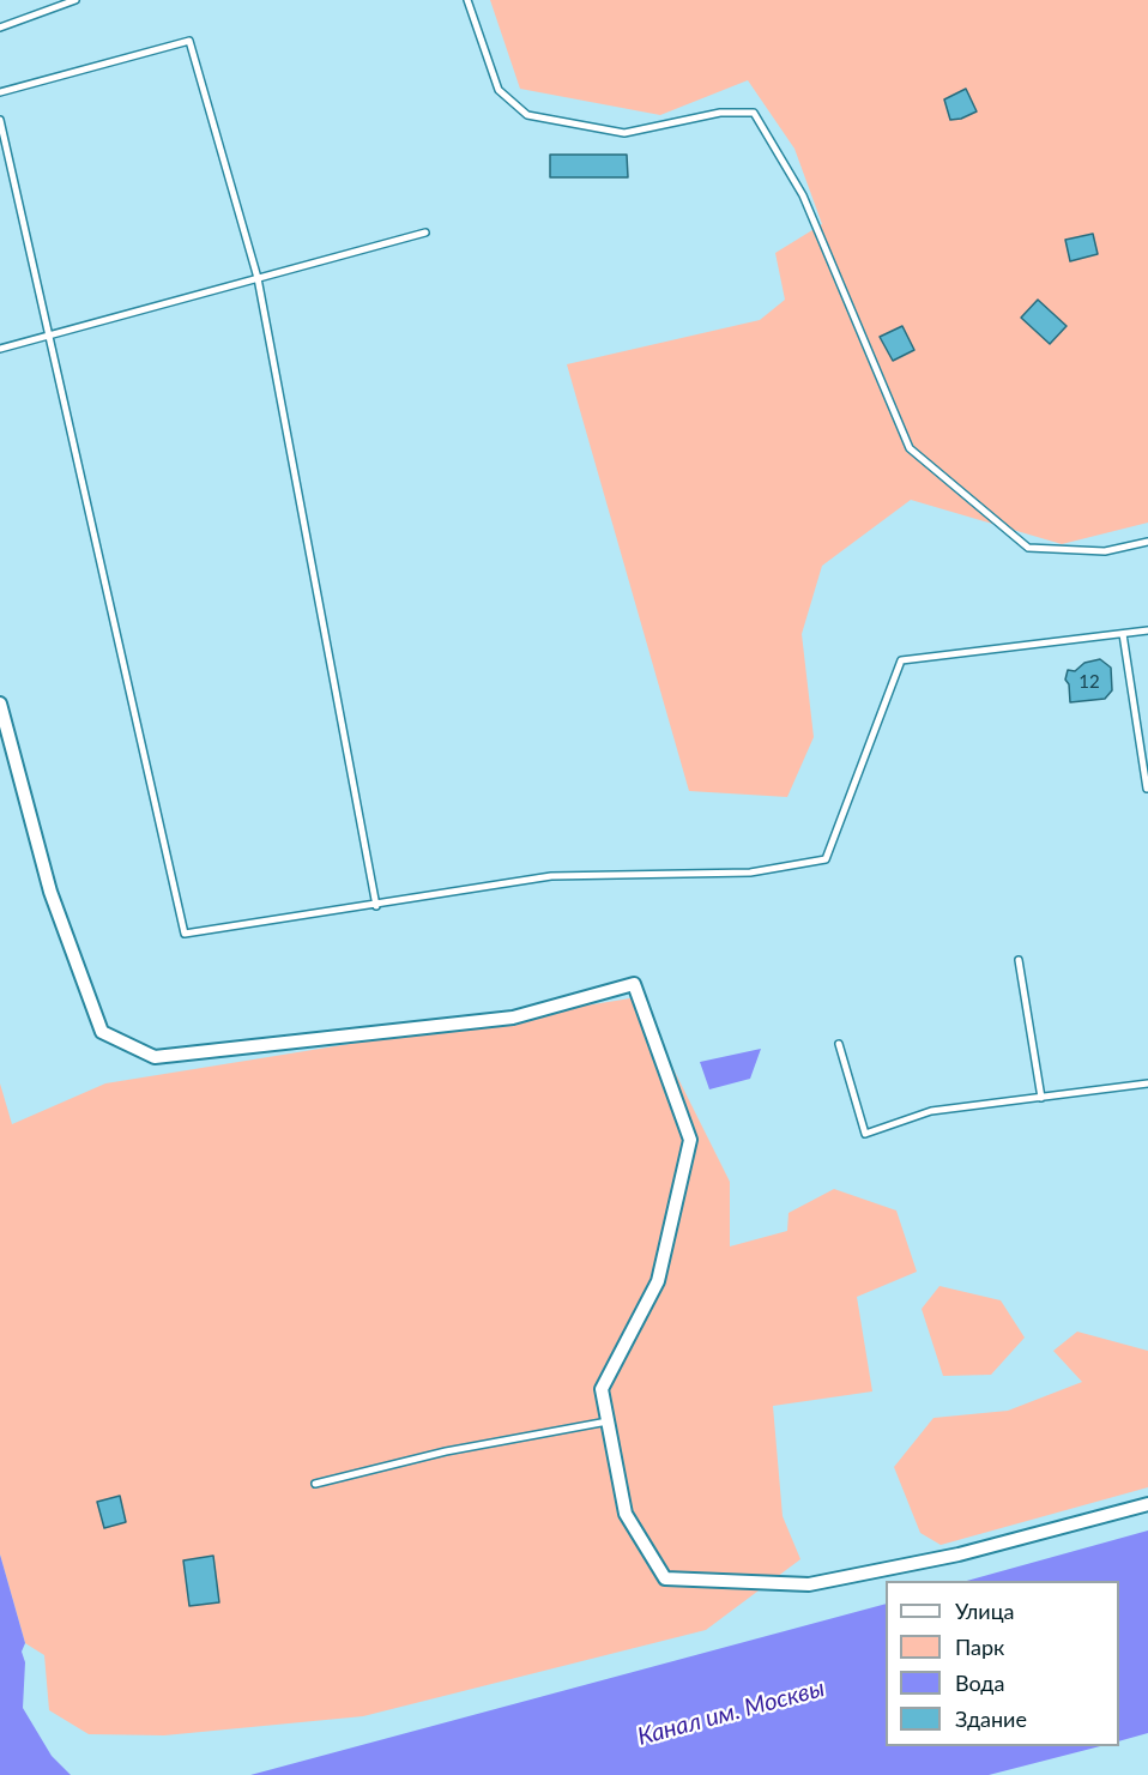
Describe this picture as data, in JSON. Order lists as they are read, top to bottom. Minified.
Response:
{"water":["Канал им. Москвы"],"house_numbers":["12"],"legend":["Улица","Парк","Вода","Здание"]}
